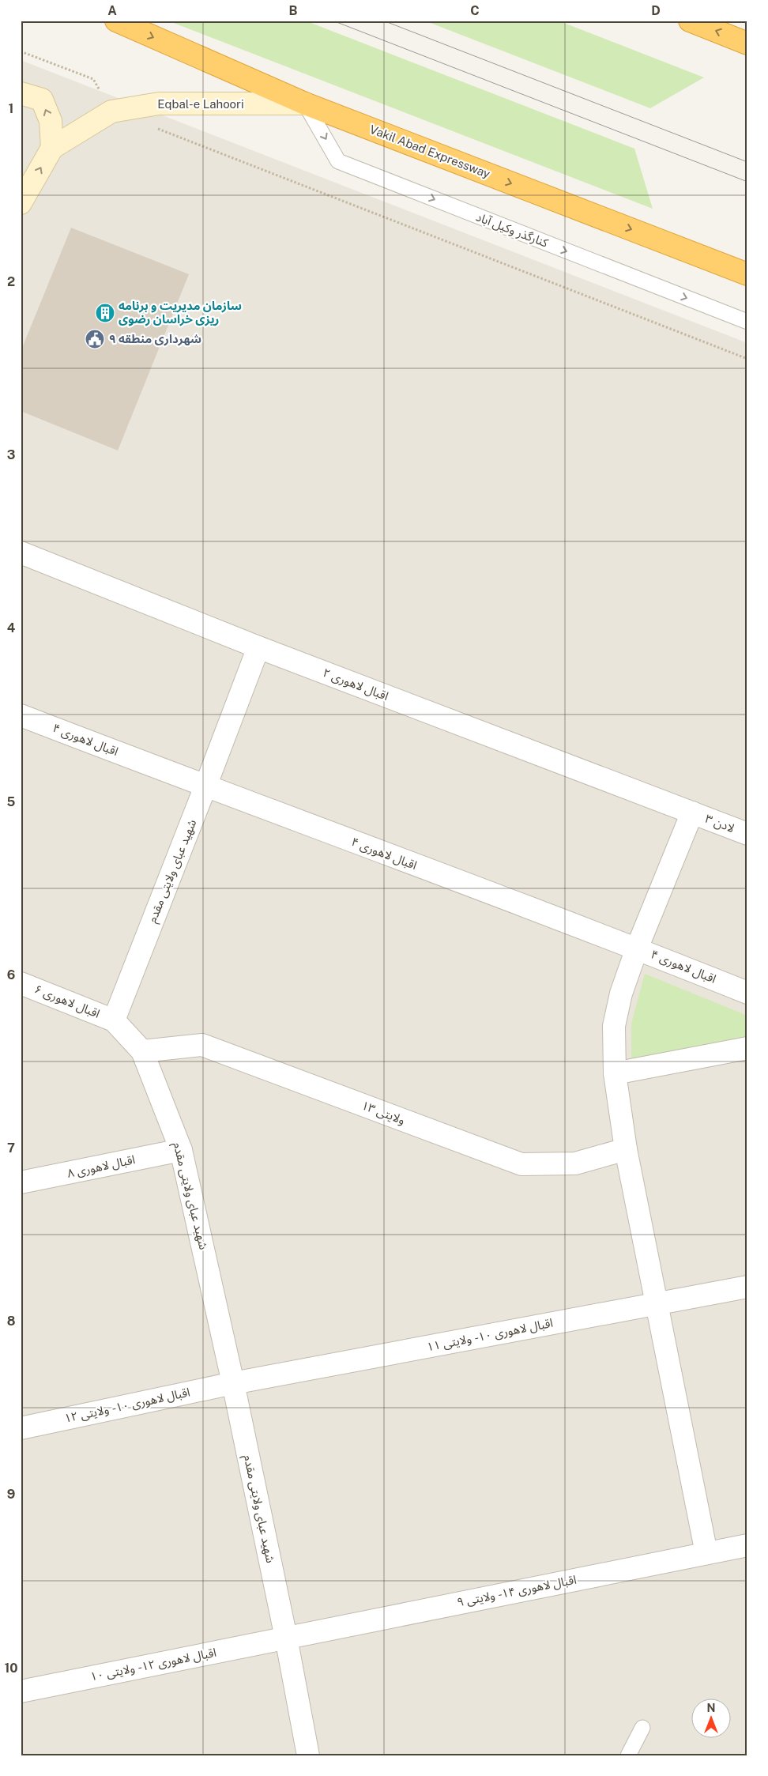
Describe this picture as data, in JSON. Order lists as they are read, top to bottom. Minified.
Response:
{"streets":{"highway":["Vakil Abad Expressway"],"main road":["Eqbal-e Lahoori"],"street":["اقبال لاهوری ۲","اقبال لاهوری ۴","لادن ۳","شهید عبای ولایتی مقدم","اقبال لاهوری ۶","ولایتی ۱۳","اقبال لاهوری ۸","اقبال لاهوری ۱۰ - ولایتی ۱۱","اقبال لاهوری ۱۰ - ولایتی ۱۲","اقبال لاهوری ۱۴ - ولایتی ۹","اقبال لاهوری ۱۲ - ولایتی ۱۰"],"lane":["کنارگذر وکیل آباد"]},"crossings":[["Eqbal-e Lahoori","Vakil Abad Expressway"],["Eqbal-e Lahoori","کنارگذر وکیل آباد"],["Vakil Abad Expressway","کنارگذر وکیل آباد"],["اقبال لاهوری ۲","لادن ۳"],["اقبال لاهوری ۲","شهید عبای ولایتی مقدم"],["اقبال لاهوری ۴","شهید عبای ولایتی مقدم"],["شهید عبای ولایتی مقدم","اقبال لاهوری ۶"],["شهید عبای ولایتی مقدم","ولایتی ۱۳"],["شهید عبای ولایتی مقدم","اقبال لاهوری ۸"],["شهید عبای ولایتی مقدم","اقبال لاهوری ۱۰ - ولایتی ۱۱"],["شهید عبای ولایتی مقدم","اقبال لاهوری ۱۰ - ولایتی ۱۲"],["شهید عبای ولایتی مقدم","اقبال لاهوری ۱۴ - ولایتی ۹"],["شهید عبای ولایتی مقدم","اقبال لاهوری ۱۲ - ولایتی ۱۰"],["اقبال لاهوری ۱۰ - ولایتی ۱۱","اقبال لاهوری ۱۰ - ولایتی ۱۲"],["اقبال لاهوری ۱۴ - ولایتی ۹","اقبال لاهوری ۱۲ - ولایتی ۱۰"]],"one_way":["Vakil Abad Expressway","کنارگذر وکیل آباد"],"places":{"building":["سازمان مدیریت و برنامه ریزی خراسان رضوی"],"public building":["شهرداری منطقه ۹"]},"north":"top","grid":{"columns":["A","B","C","D"],"rows":["1","2","3","4","5","6","7","8","9","10"]}}
